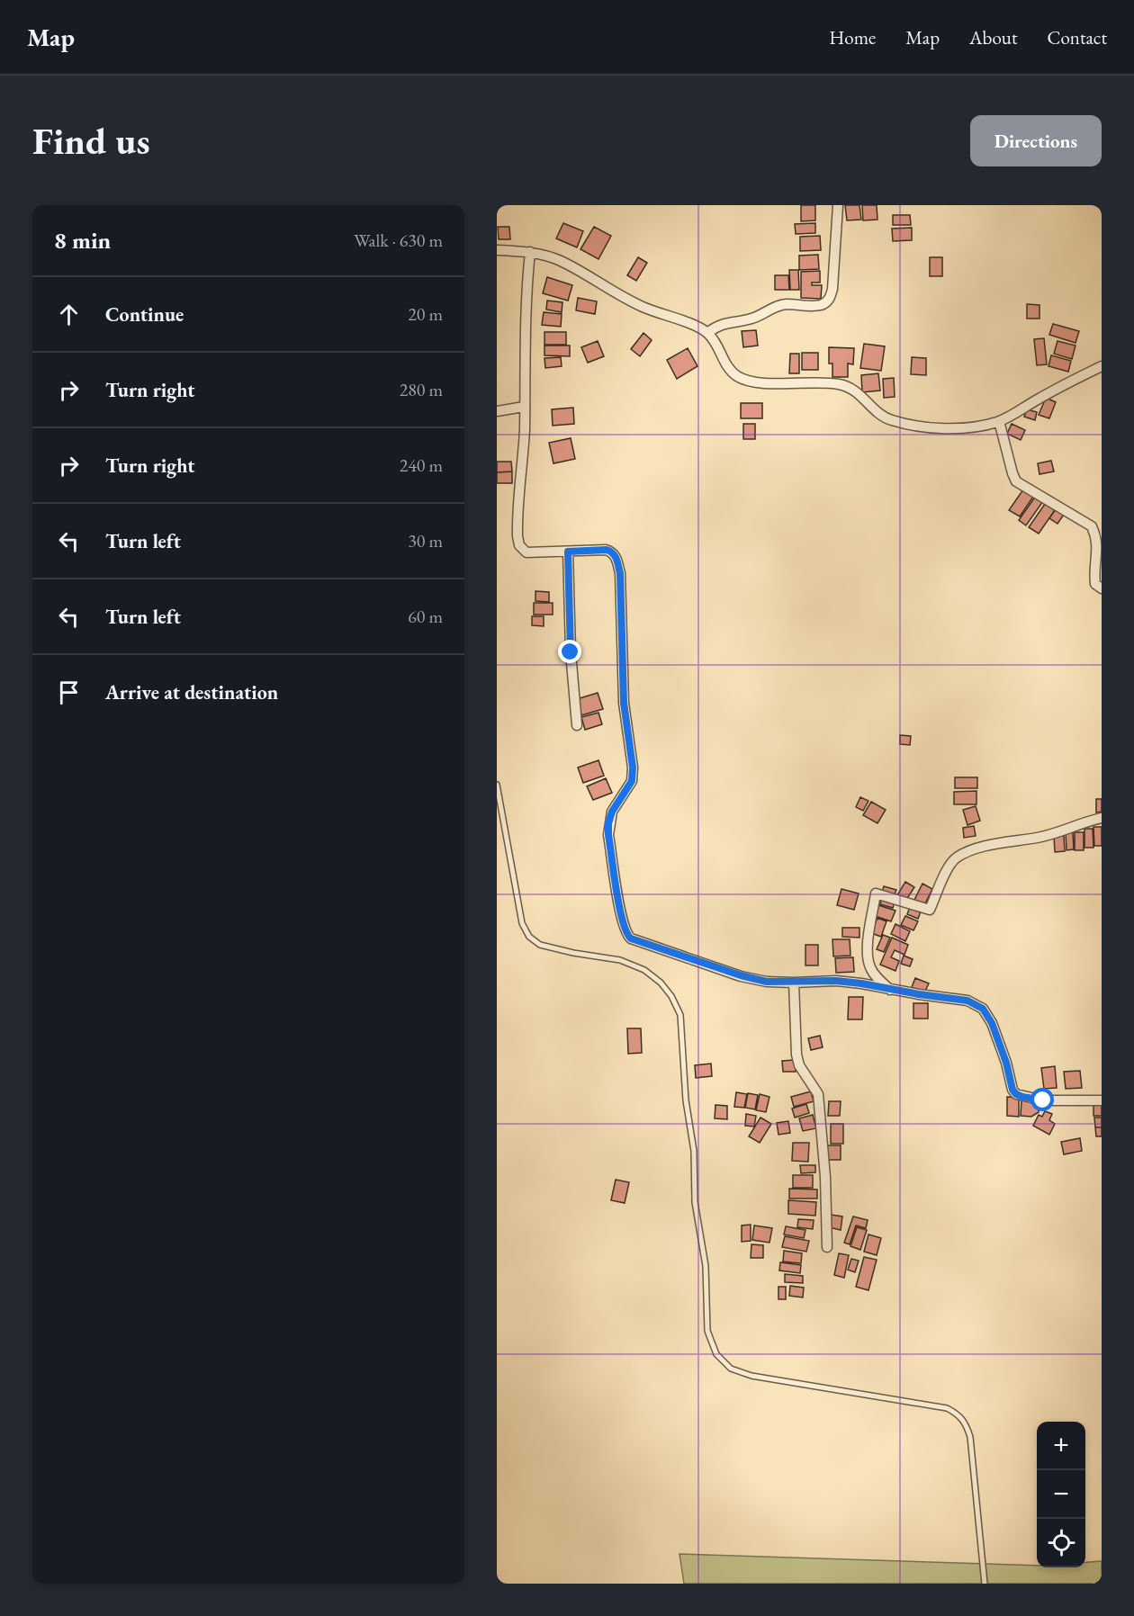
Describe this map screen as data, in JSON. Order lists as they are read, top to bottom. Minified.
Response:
{"page":{"header":"Map","nav":["Home","Map","About","Contact"],"buttons":"Directions","title":"Find us","heading":["8 min","Walk · 630 m"],"list":[["Continue","20 m"],["Turn right","280 m"],["Turn right","240 m"],["Turn left","30 m"],["Turn left","60 m"],"Arrive at destination"],"map_buttons":["+","−"]}}
